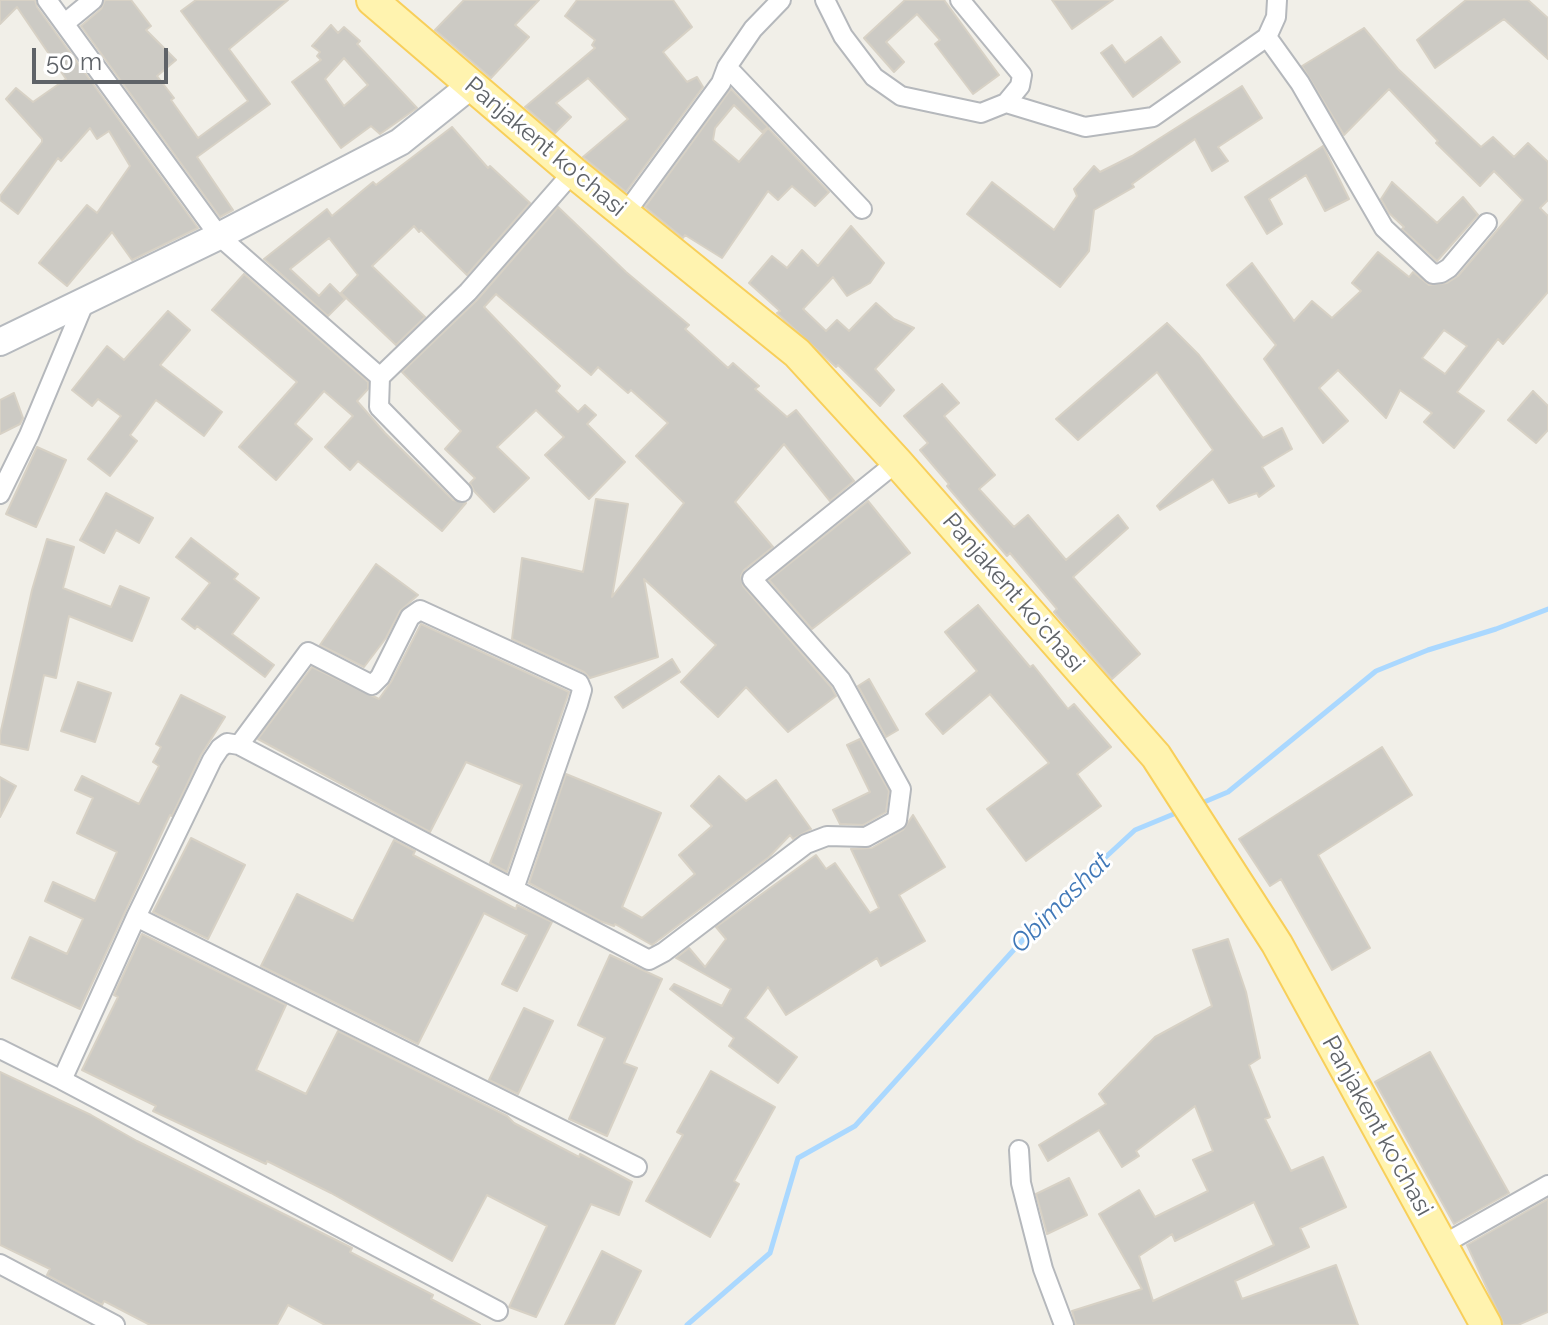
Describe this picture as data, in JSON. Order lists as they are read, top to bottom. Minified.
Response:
{"streets":{"main road":["Panjakent ko'chasi"]},"water":["Obimashat"],"scale_bar":"50 m"}
